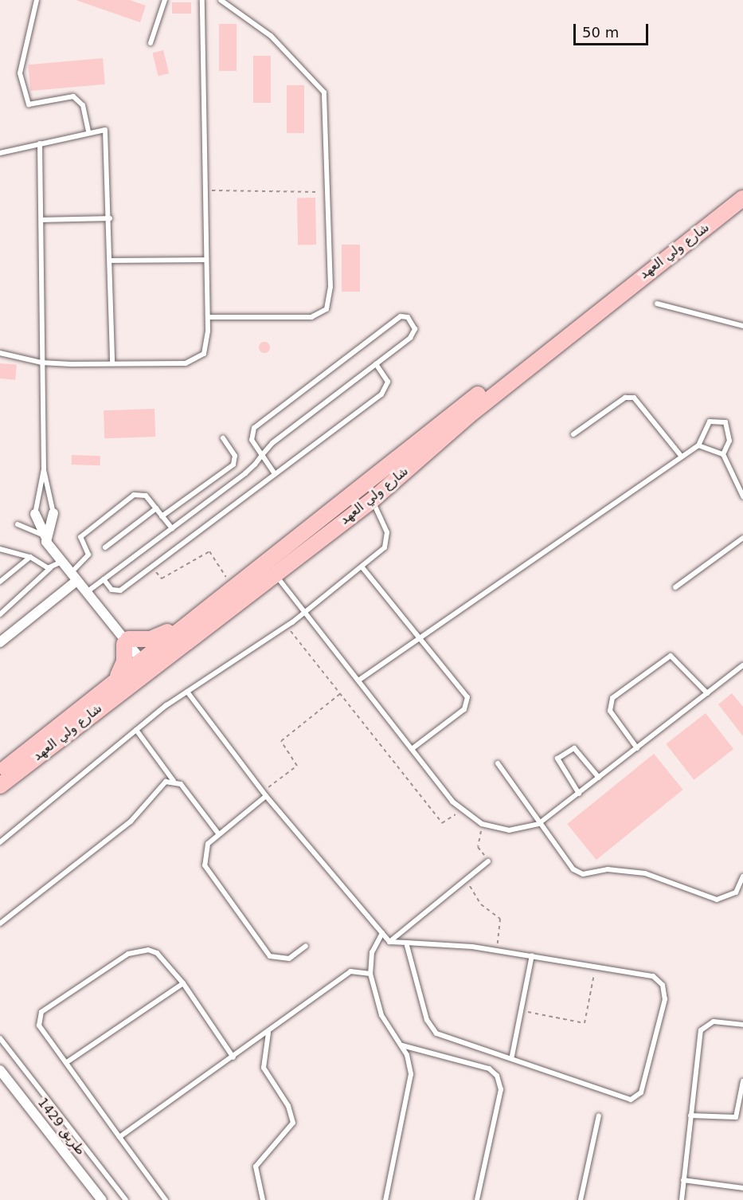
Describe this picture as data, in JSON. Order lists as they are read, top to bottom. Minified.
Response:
{"streets":{"main road":["شارع ولي العهد"],"street":["طريق 1429"]},"scale_bar":"50 m"}
